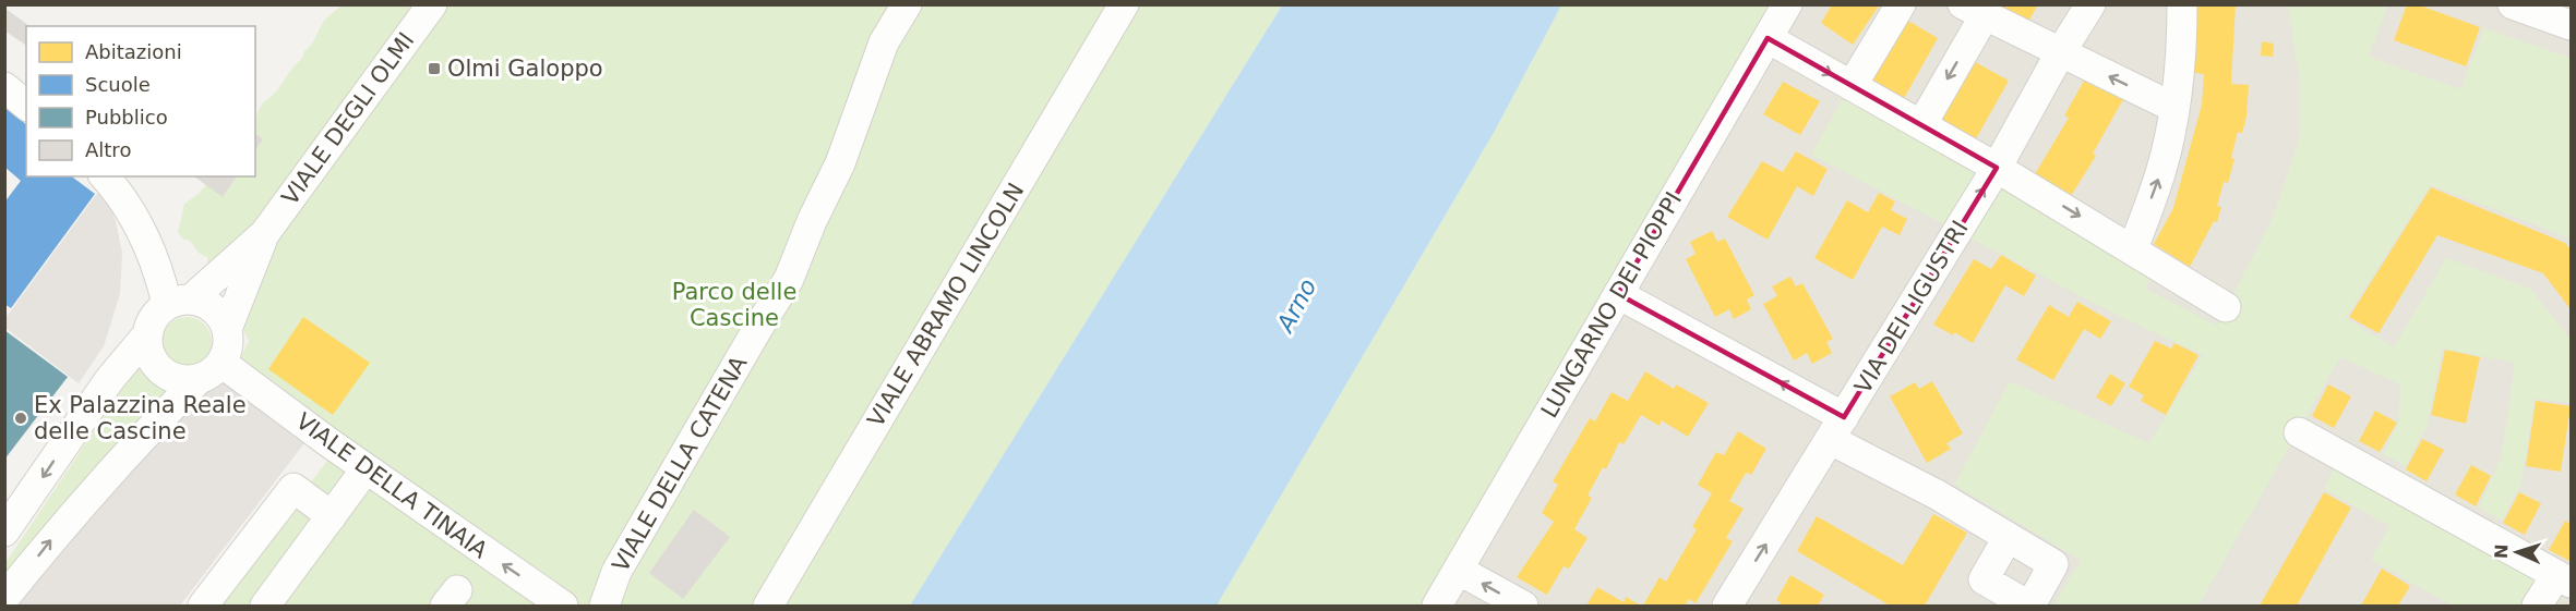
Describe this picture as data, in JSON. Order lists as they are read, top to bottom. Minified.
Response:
{"streets":{"street":["VIALE DEGLI OLMI","VIALE ABRAMO LINCOLN","LUNGARNO DEI PIOPPI","VIA DEI LIGUSTRI","VIALE DELLA CATENA","VIALE DELLA TINAIA"]},"crossings":[["VIALE DEGLI OLMI","VIALE DELLA TINAIA"]],"one_way":["VIA DEI LIGUSTRI","VIALE DELLA TINAIA"],"water":["Arno"],"parks":["Parco delle Cascine"],"places":{"transit":["Olmi Galoppo"],"other":["Ex Palazzina Reale delle Cascine"]},"legend":["Abitazioni","Scuole","Pubblico","Altro"],"north":"left"}
